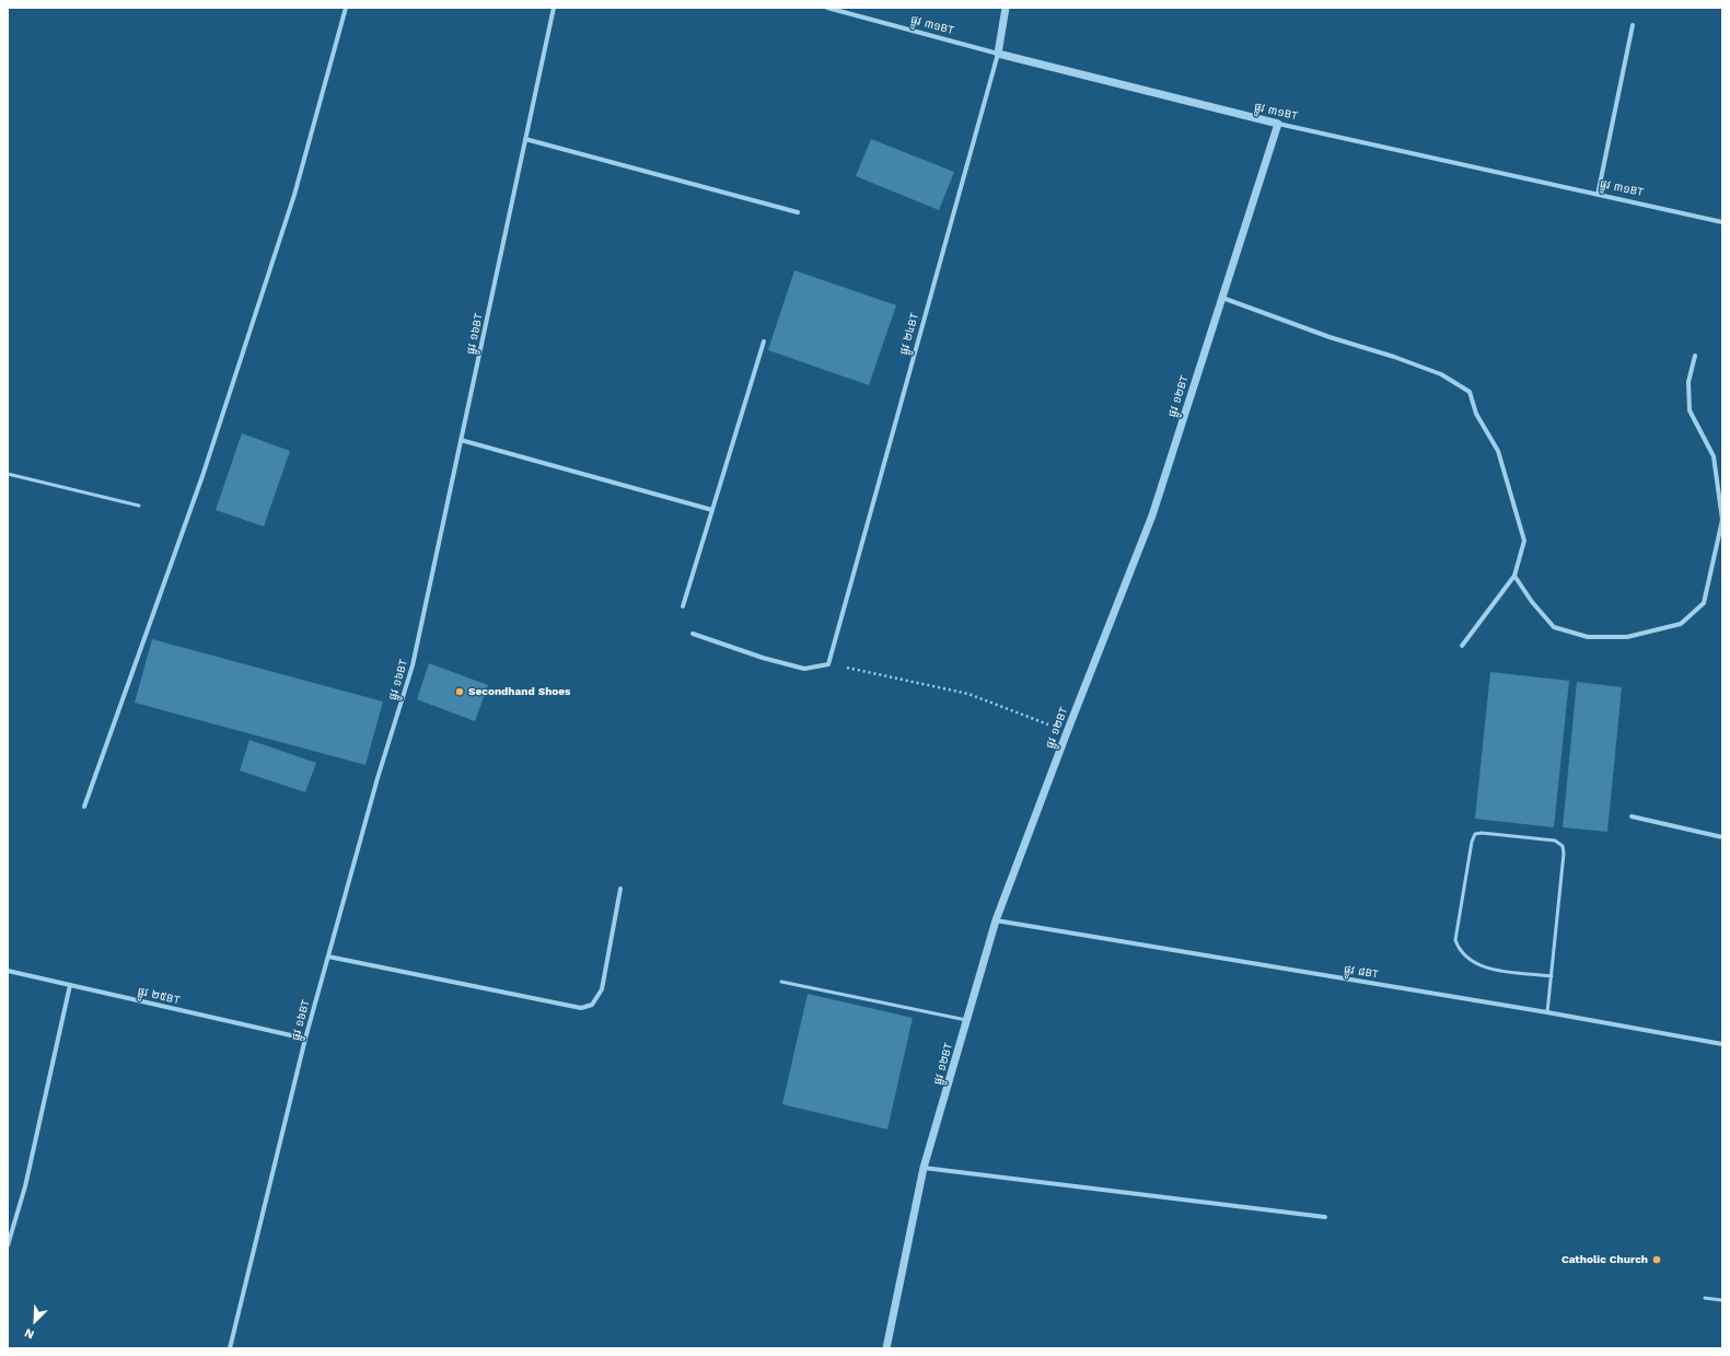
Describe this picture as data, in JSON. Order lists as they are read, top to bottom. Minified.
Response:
{"streets":{"street":["ផ្លូវ ៣១BT","ផ្លូវ ១៦BT","ផ្លូវ ២៤BT","ផ្លូវ ១២BT","ផ្លូវ ៨BT","ផ្លូវ ២៥BT"]},"crossings":[["ផ្លូវ ៣១BT","ផ្លូវ ២៤BT"],["ផ្លូវ ៣១BT","ផ្លូវ ១២BT"],["ផ្លូវ ១៦BT","ផ្លូវ ២៥BT"],["ផ្លូវ ១២BT","ផ្លូវ ៨BT"]],"places":["Secondhand Shoes","Catholic Church"],"north":"bottom left"}
